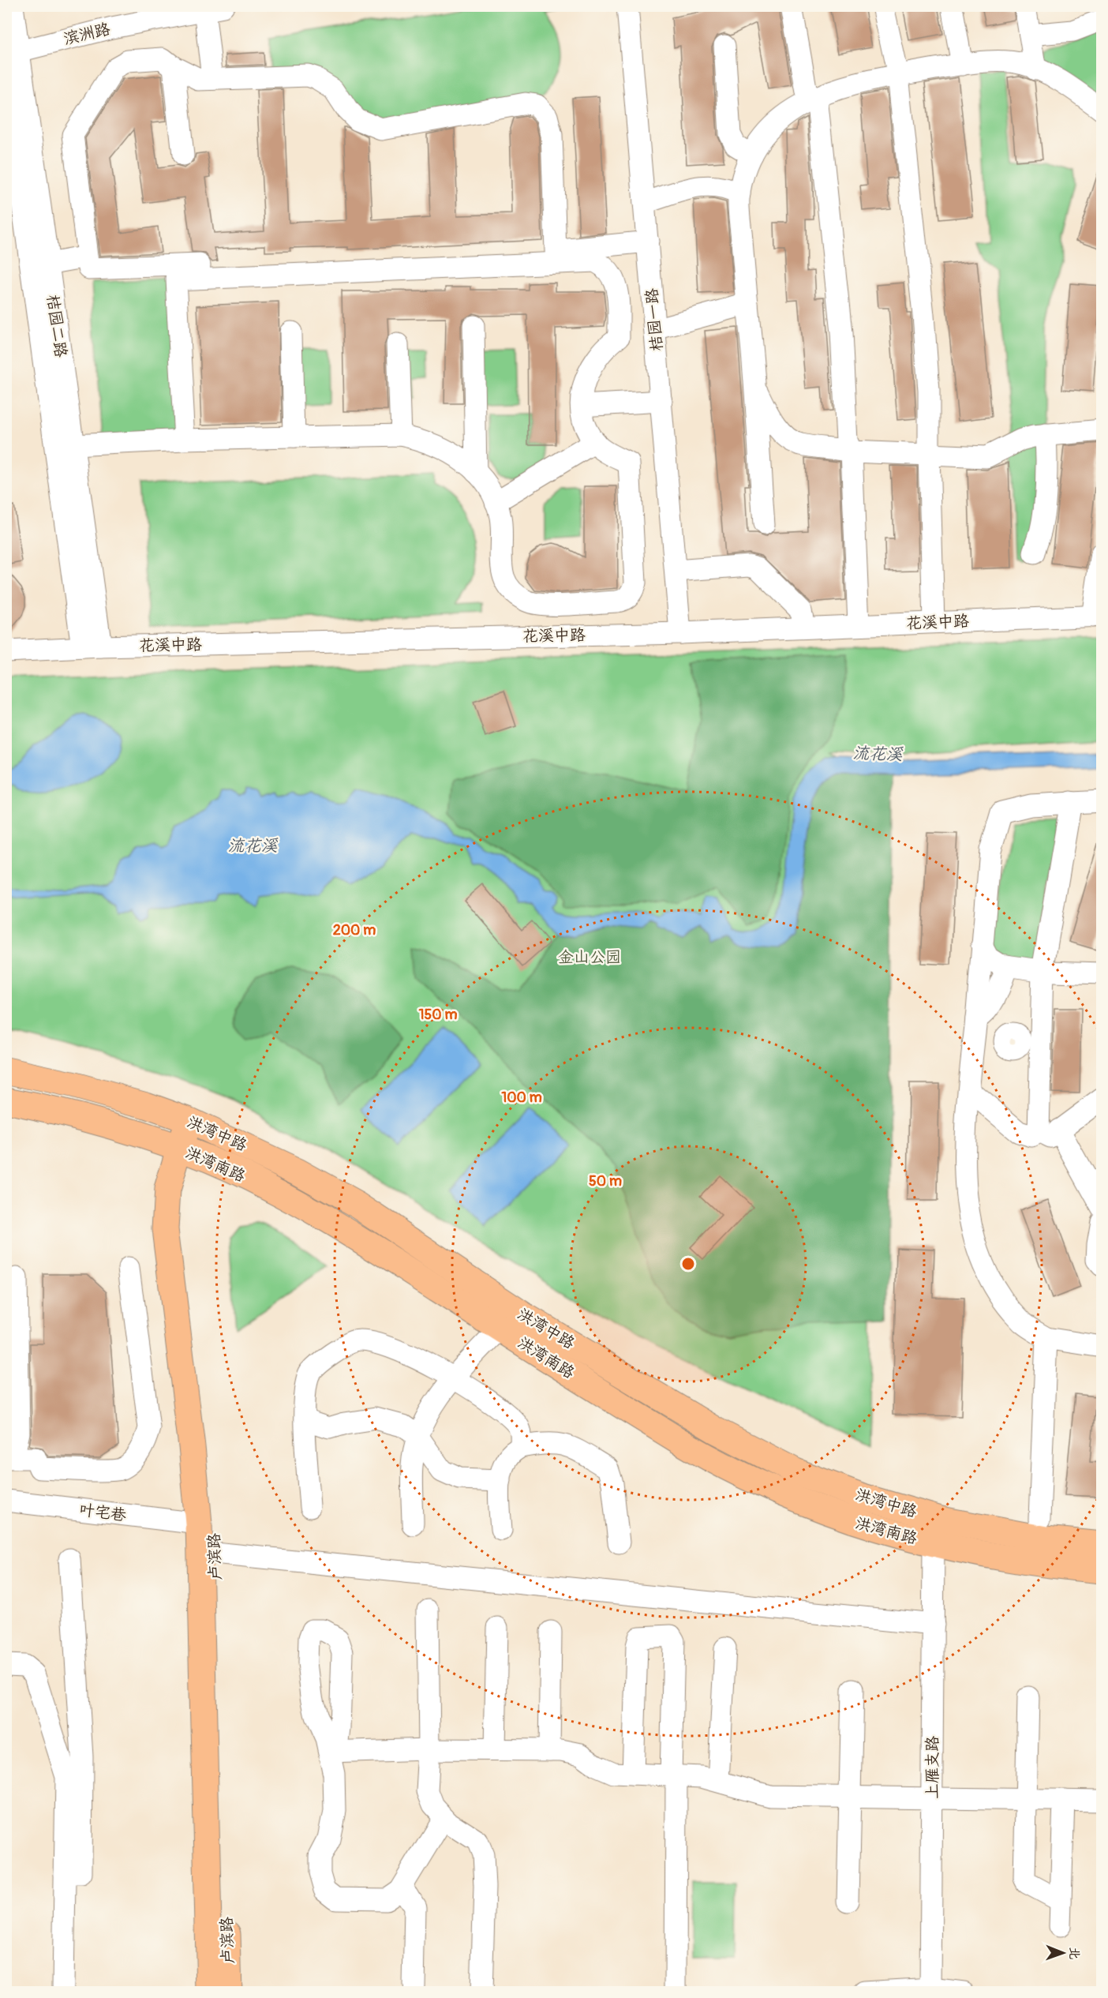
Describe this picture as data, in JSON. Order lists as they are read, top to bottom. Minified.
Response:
{"streets":{"main road":["洪湾中路","洪湾南路","卢滨路"],"street":["滨洲路","桔园一路","桔园二路","花溪中路","叶宅巷","上雁支路"]},"crossings":[["滨洲路","桔园二路"],["桔园一路","花溪中路"],["桔园二路","花溪中路"],["洪湾中路","卢滨路"],["洪湾南路","卢滨路"],["洪湾南路","上雁支路"]],"water":["流花溪"],"parks":["金山公园"],"north":"right","rings":["200 m","150 m","100 m","50 m"]}
